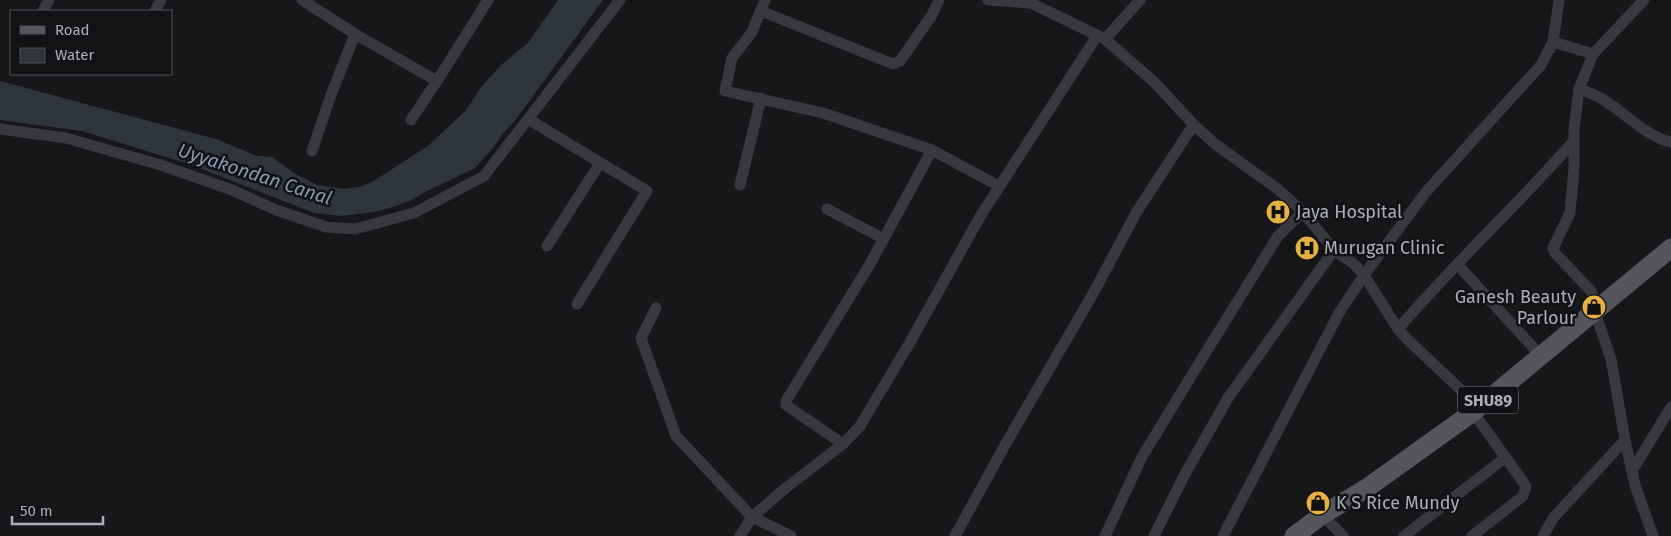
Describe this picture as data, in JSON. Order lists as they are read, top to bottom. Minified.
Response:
{"streets":{"main road":["SHU89"]},"water":["Uyyakondan Canal"],"places":{"hospital":["Jaya Hospital","Murugan Clinic"],"shop":["Ganesh Beauty Parlour","K S Rice Mundy"]},"legend":["Road","Water"],"scale_bar":"50 m"}
